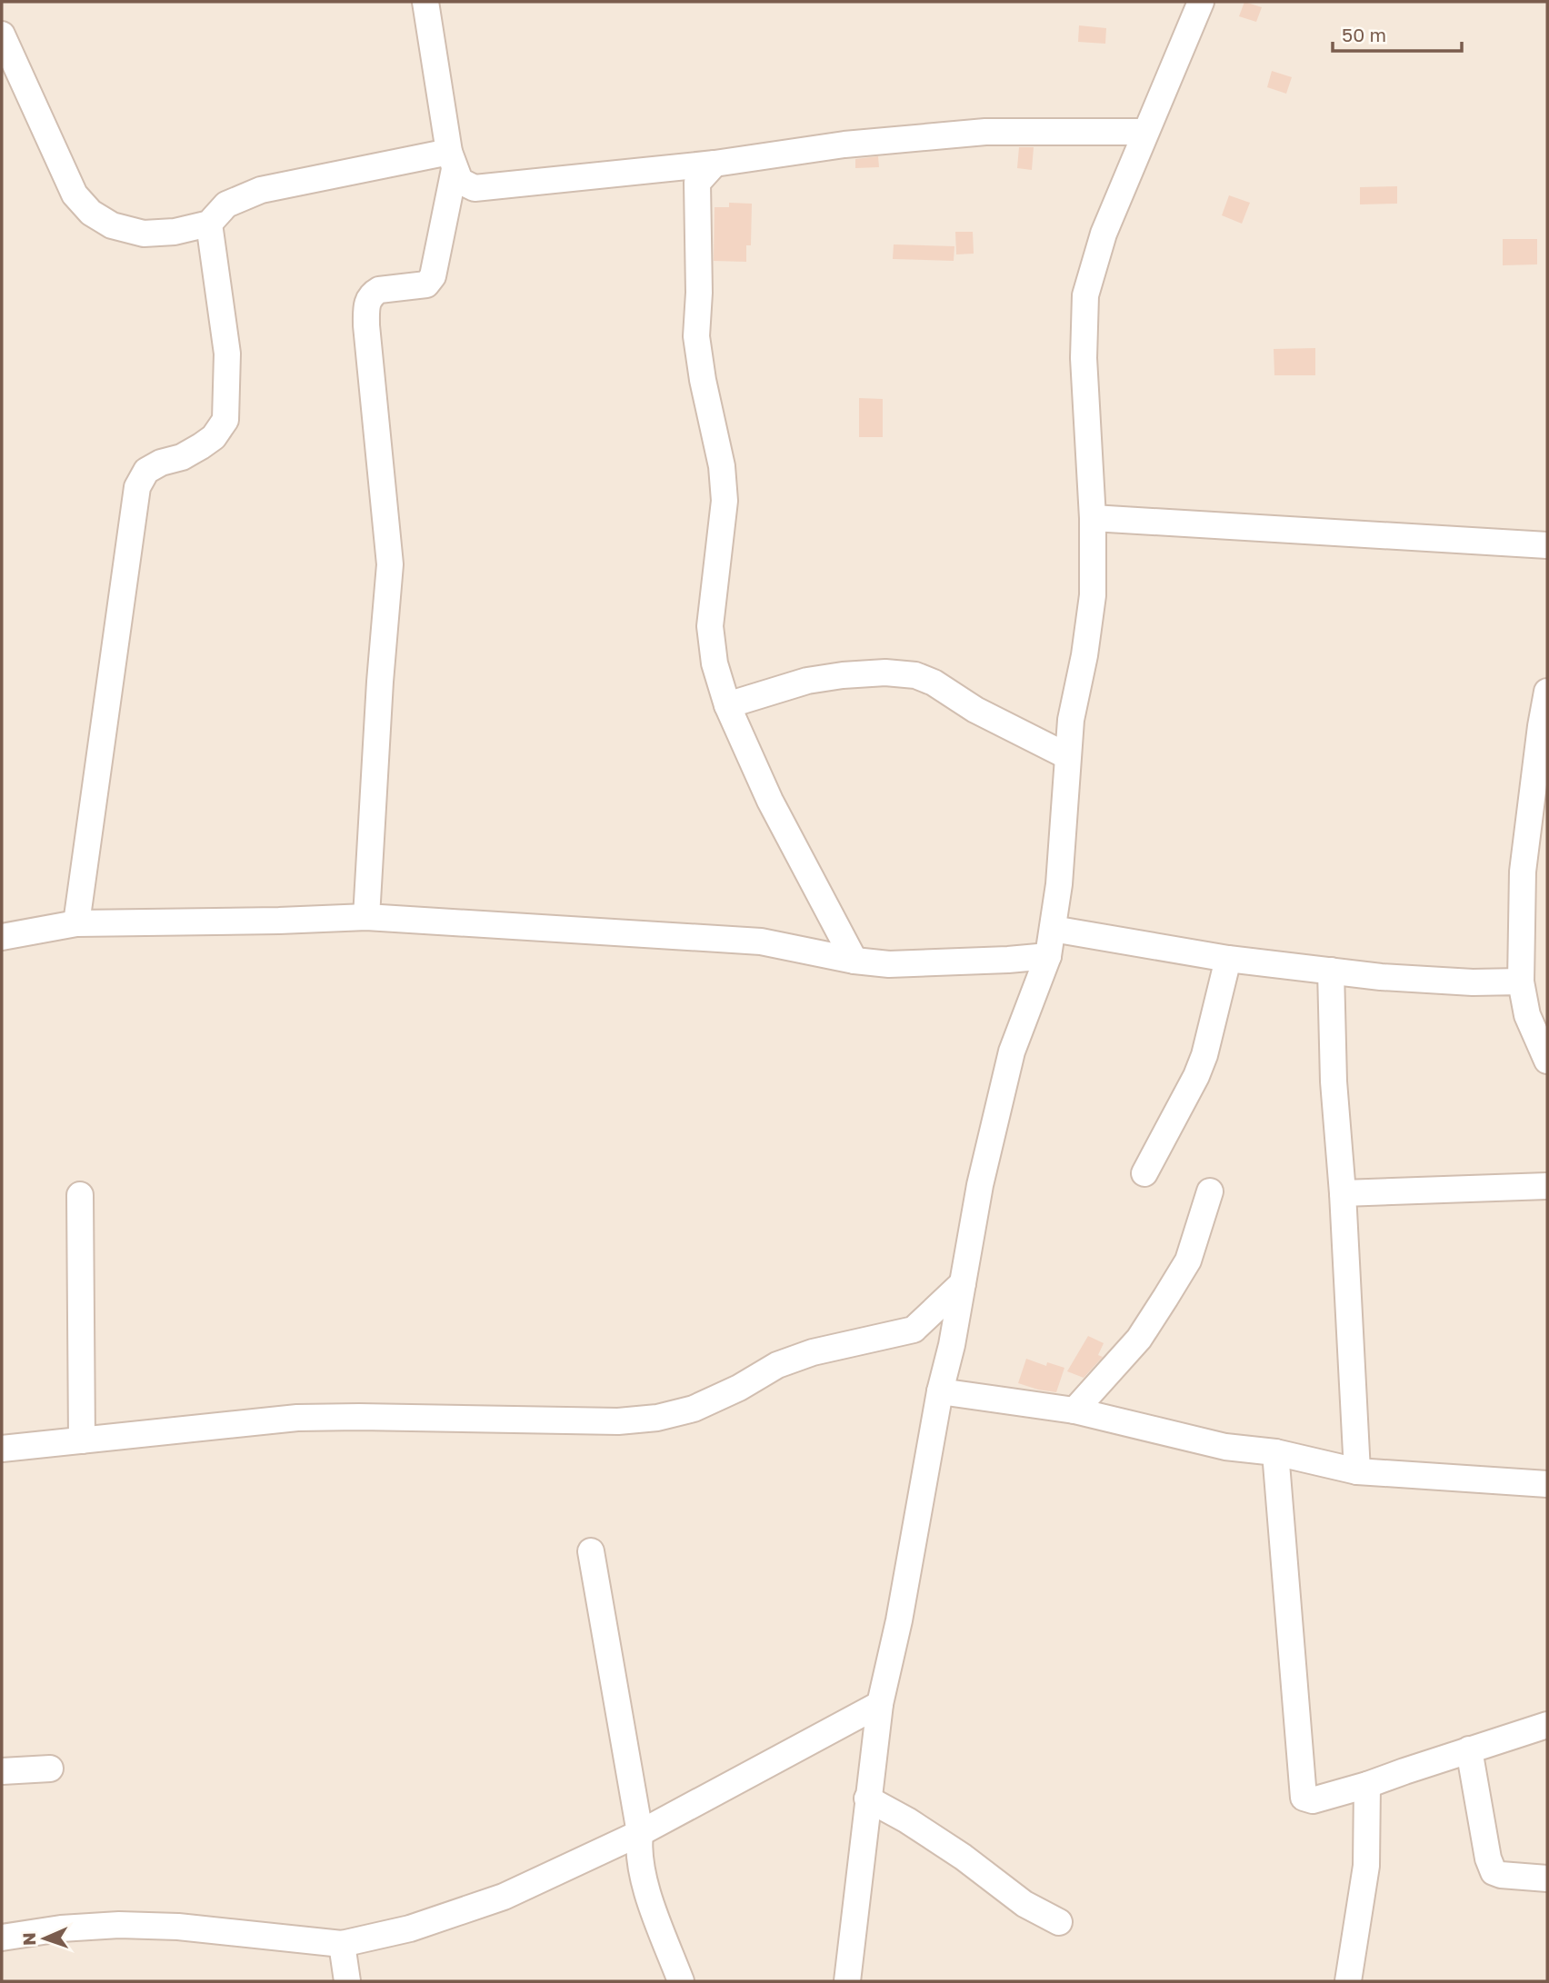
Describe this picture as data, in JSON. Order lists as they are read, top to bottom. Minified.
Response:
{"scale_bar":"50 m","north":"left"}
